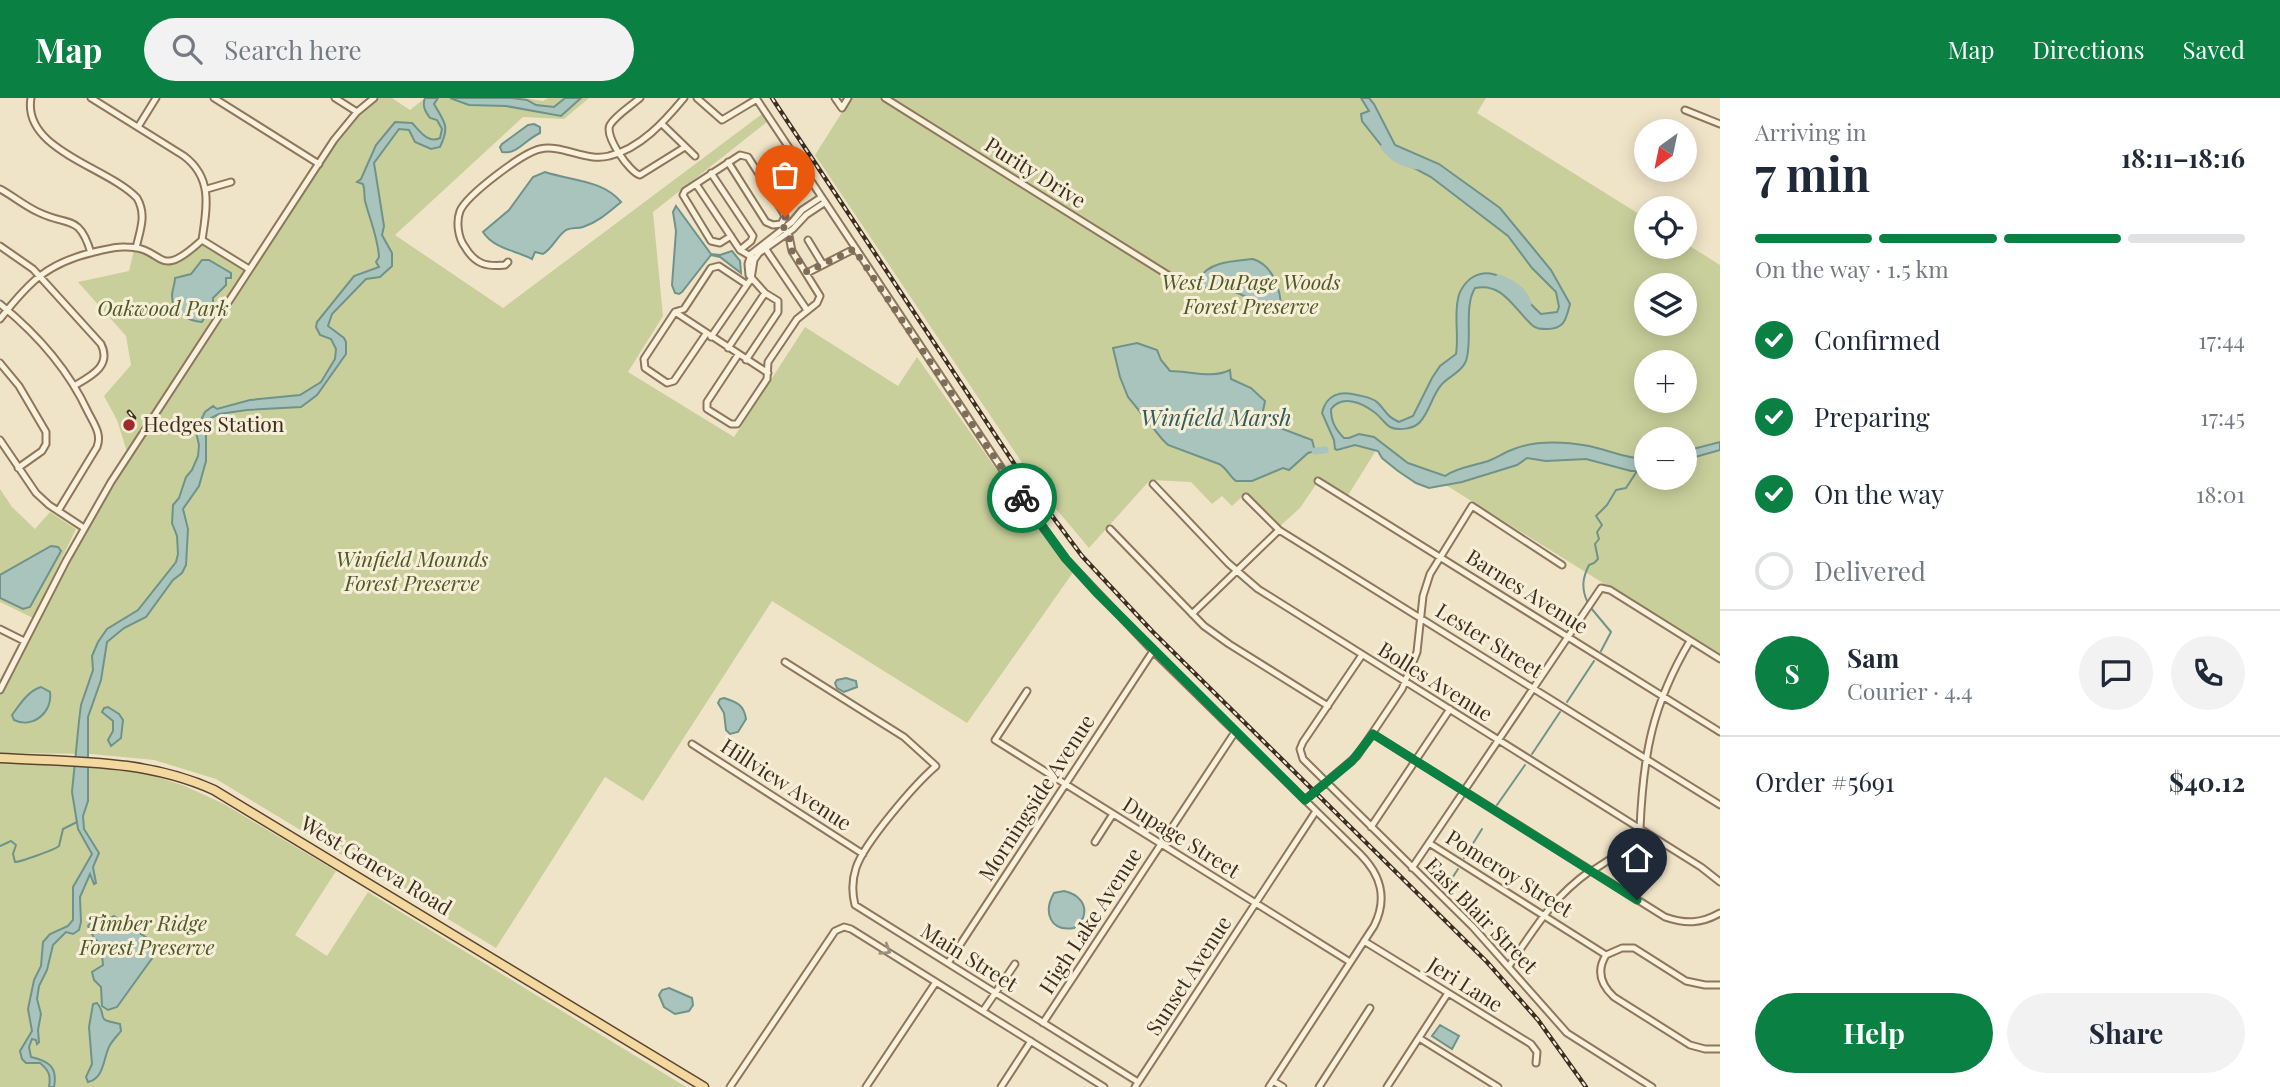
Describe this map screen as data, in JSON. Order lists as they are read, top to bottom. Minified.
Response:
{"streets":{"main road":["West Geneva Road"],"street":["Purity Drive","Barnes Avenue","Lester Street","Bolles Avenue","Hillview Avenue","Morningside Avenue","Dupage Street","Pomeroy Street","East Blair Street","High Lake Avenue","Main Street","Sunset Avenue","Jeri Lane"]},"crossings":[["Hillview Avenue","Main Street"],["Morningside Avenue","Dupage Street"],["Morningside Avenue","Main Street"],["Dupage Street","High Lake Avenue"],["Dupage Street","Sunset Avenue"],["High Lake Avenue","Main Street"],["Main Street","Sunset Avenue"]],"water":["Winfield Marsh"],"parks":["West DuPage Woods Forest Preserve","Oakwood Park","Winfield Mounds Forest Preserve","Timber Ridge Forest Preserve"],"places":["Hedges Station"],"north":"bottom left","page":{"header":"Map","search":"Search here","nav":["Map","Directions","Saved"],"heading":["7 min","Arriving in","18:11–18:16"],"panel":["Sam","Courier · 4.4","Order #5691","$40.12"],"map_buttons":["+","−"],"bar":"On the way · 1.5 km","list":[["Confirmed","17:44"],["Preparing","17:45"],["On the way","18:01"],"Delivered"],"round":"S","buttons":["Help","Share"]}}
